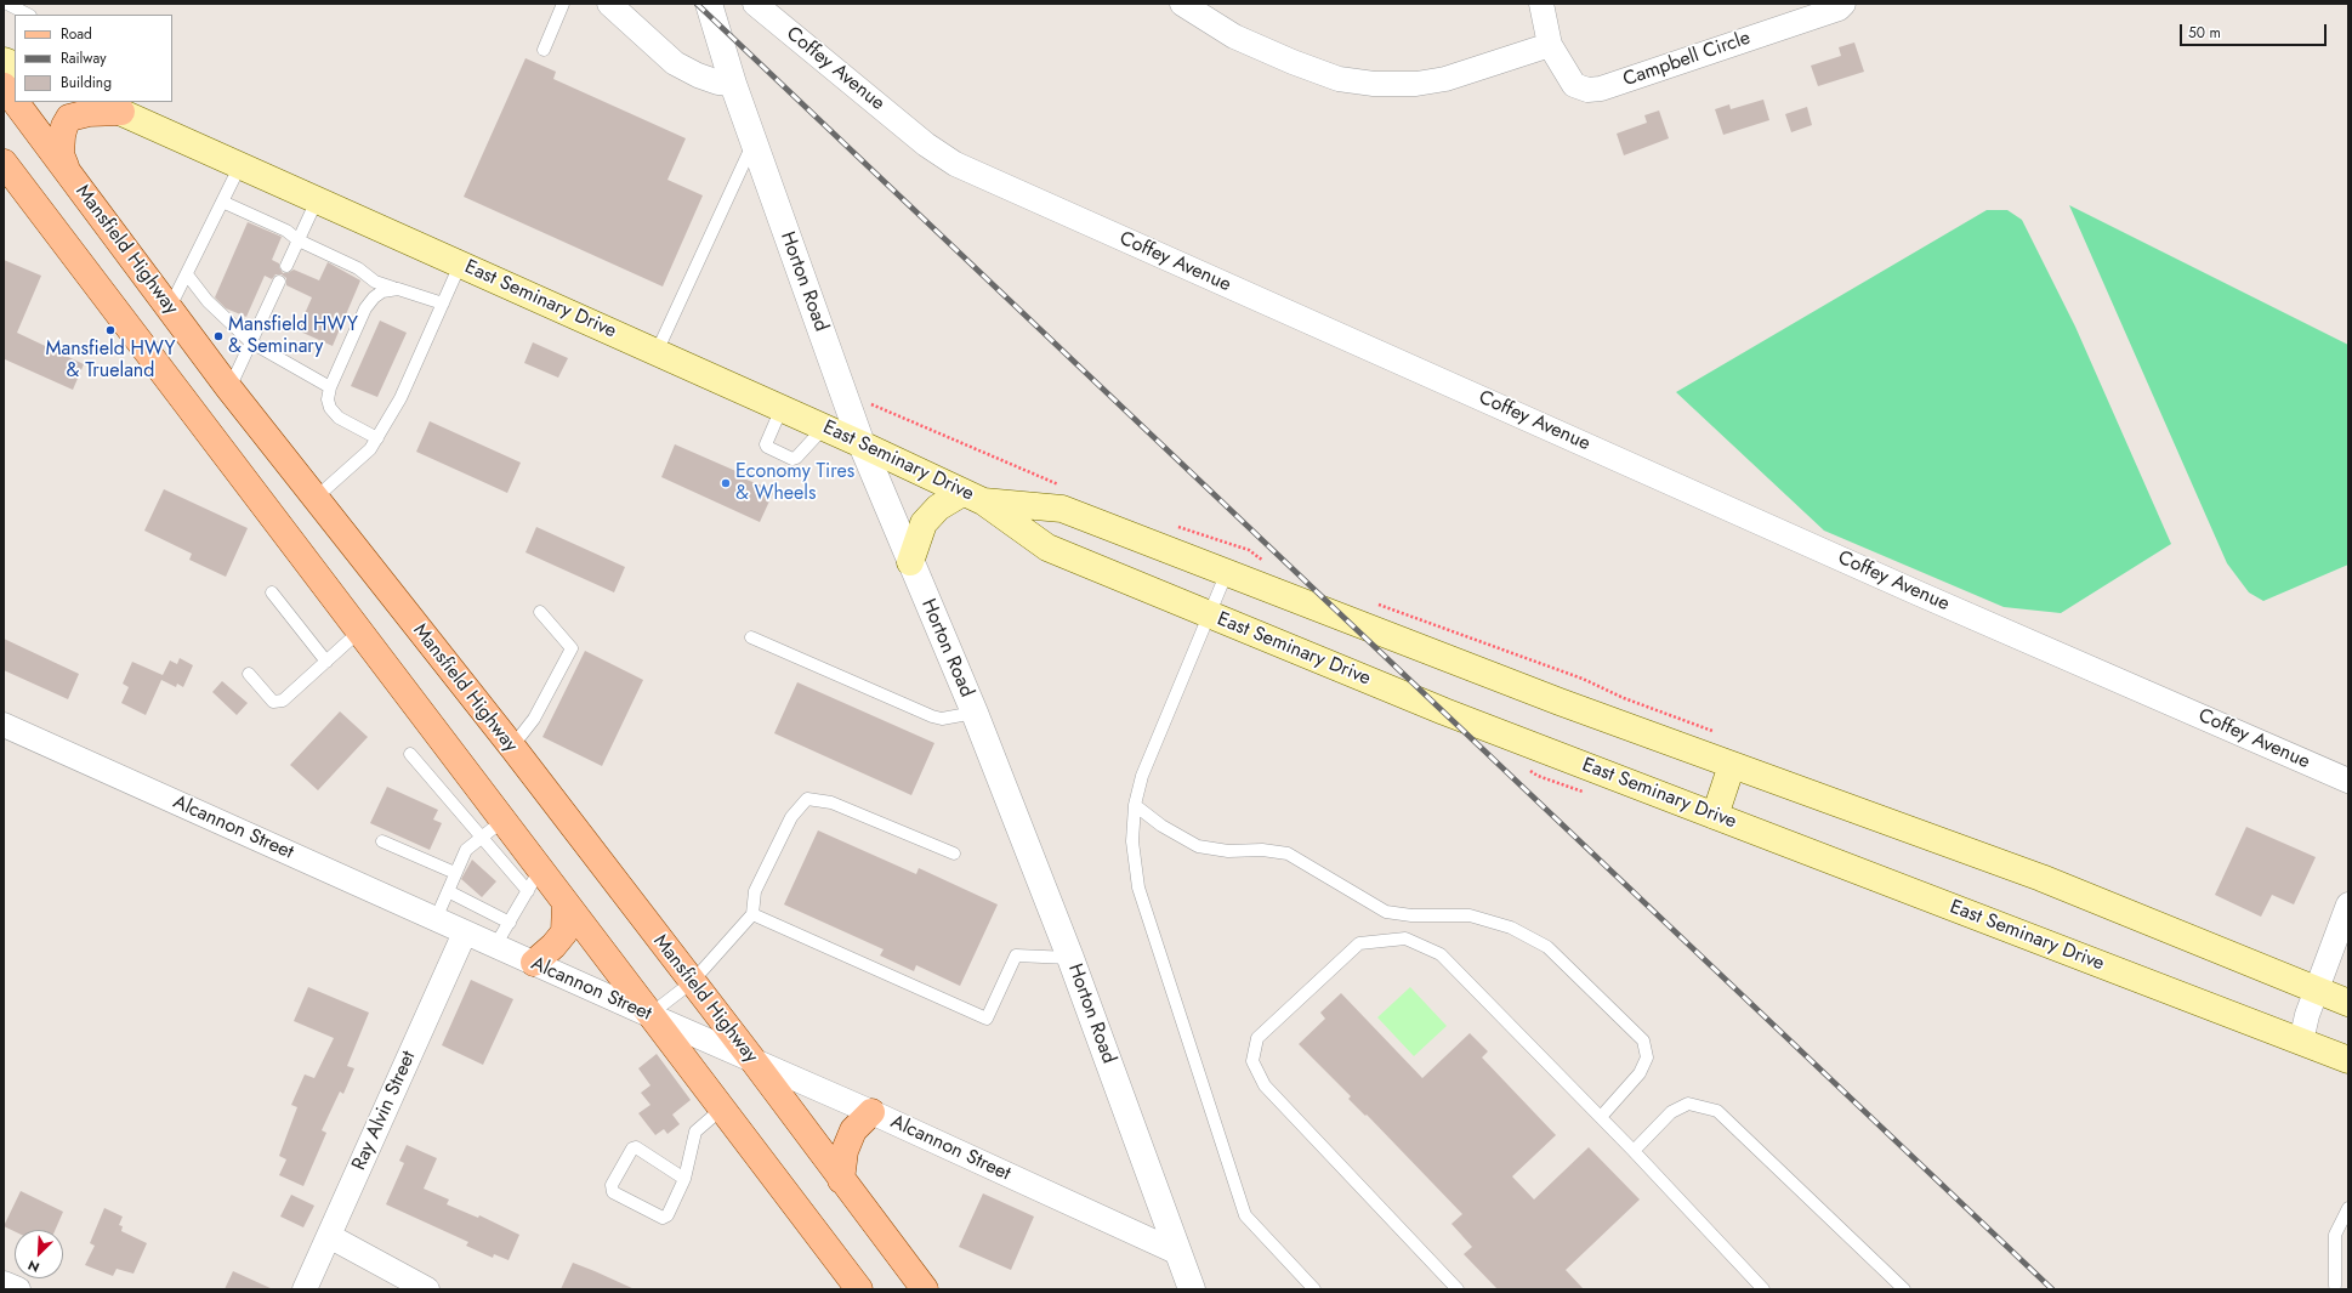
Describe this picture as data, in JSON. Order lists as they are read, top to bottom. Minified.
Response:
{"streets":{"main road":["Mansfield Highway","East Seminary Drive"],"street":["Campbell Circle","Coffey Avenue","Horton Road","Alcannon Street","Ray Alvin Street"]},"crossings":[["Mansfield Highway","Alcannon Street"],["Horton Road","East Seminary Drive"],["Horton Road","Alcannon Street"],["Alcannon Street","Ray Alvin Street"]],"places":["Mansfield HWY & Trueland","Mansfield HWY & Seminary","Economy Tires & Wheels"],"legend":["Road","Railway","Building"],"scale_bar":"50 m","north":"bottom left"}
